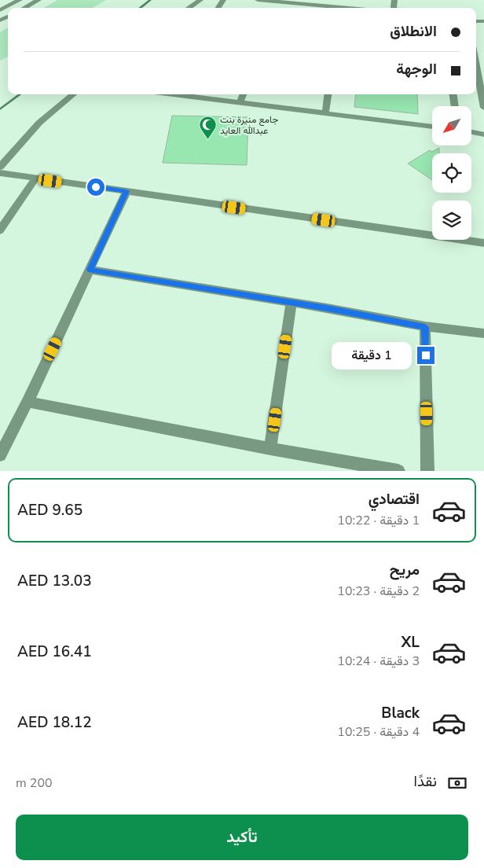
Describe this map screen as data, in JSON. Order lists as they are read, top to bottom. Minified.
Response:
{"places":{"mosque":["جامع منيرة بنت عبدالله العايد"]},"north":"bottom left","page":{"banner":["الانطلاق","الوجهة"],"bubble":"1 دقيقة","list":[{"name":"اقتصادي","note":"1 دقيقة · 10:22","value":"AED 9.65"},{"name":"مريح","note":"2 دقيقة · 10:23","value":"AED 13.03"},{"name":"XL","note":"3 دقيقة · 10:24","value":"AED 16.41"},{"name":"Black","note":"4 دقيقة · 10:25","value":"AED 18.12"}],"pay":["نقدًا","200 m"],"buttons":"تأكيد"}}
